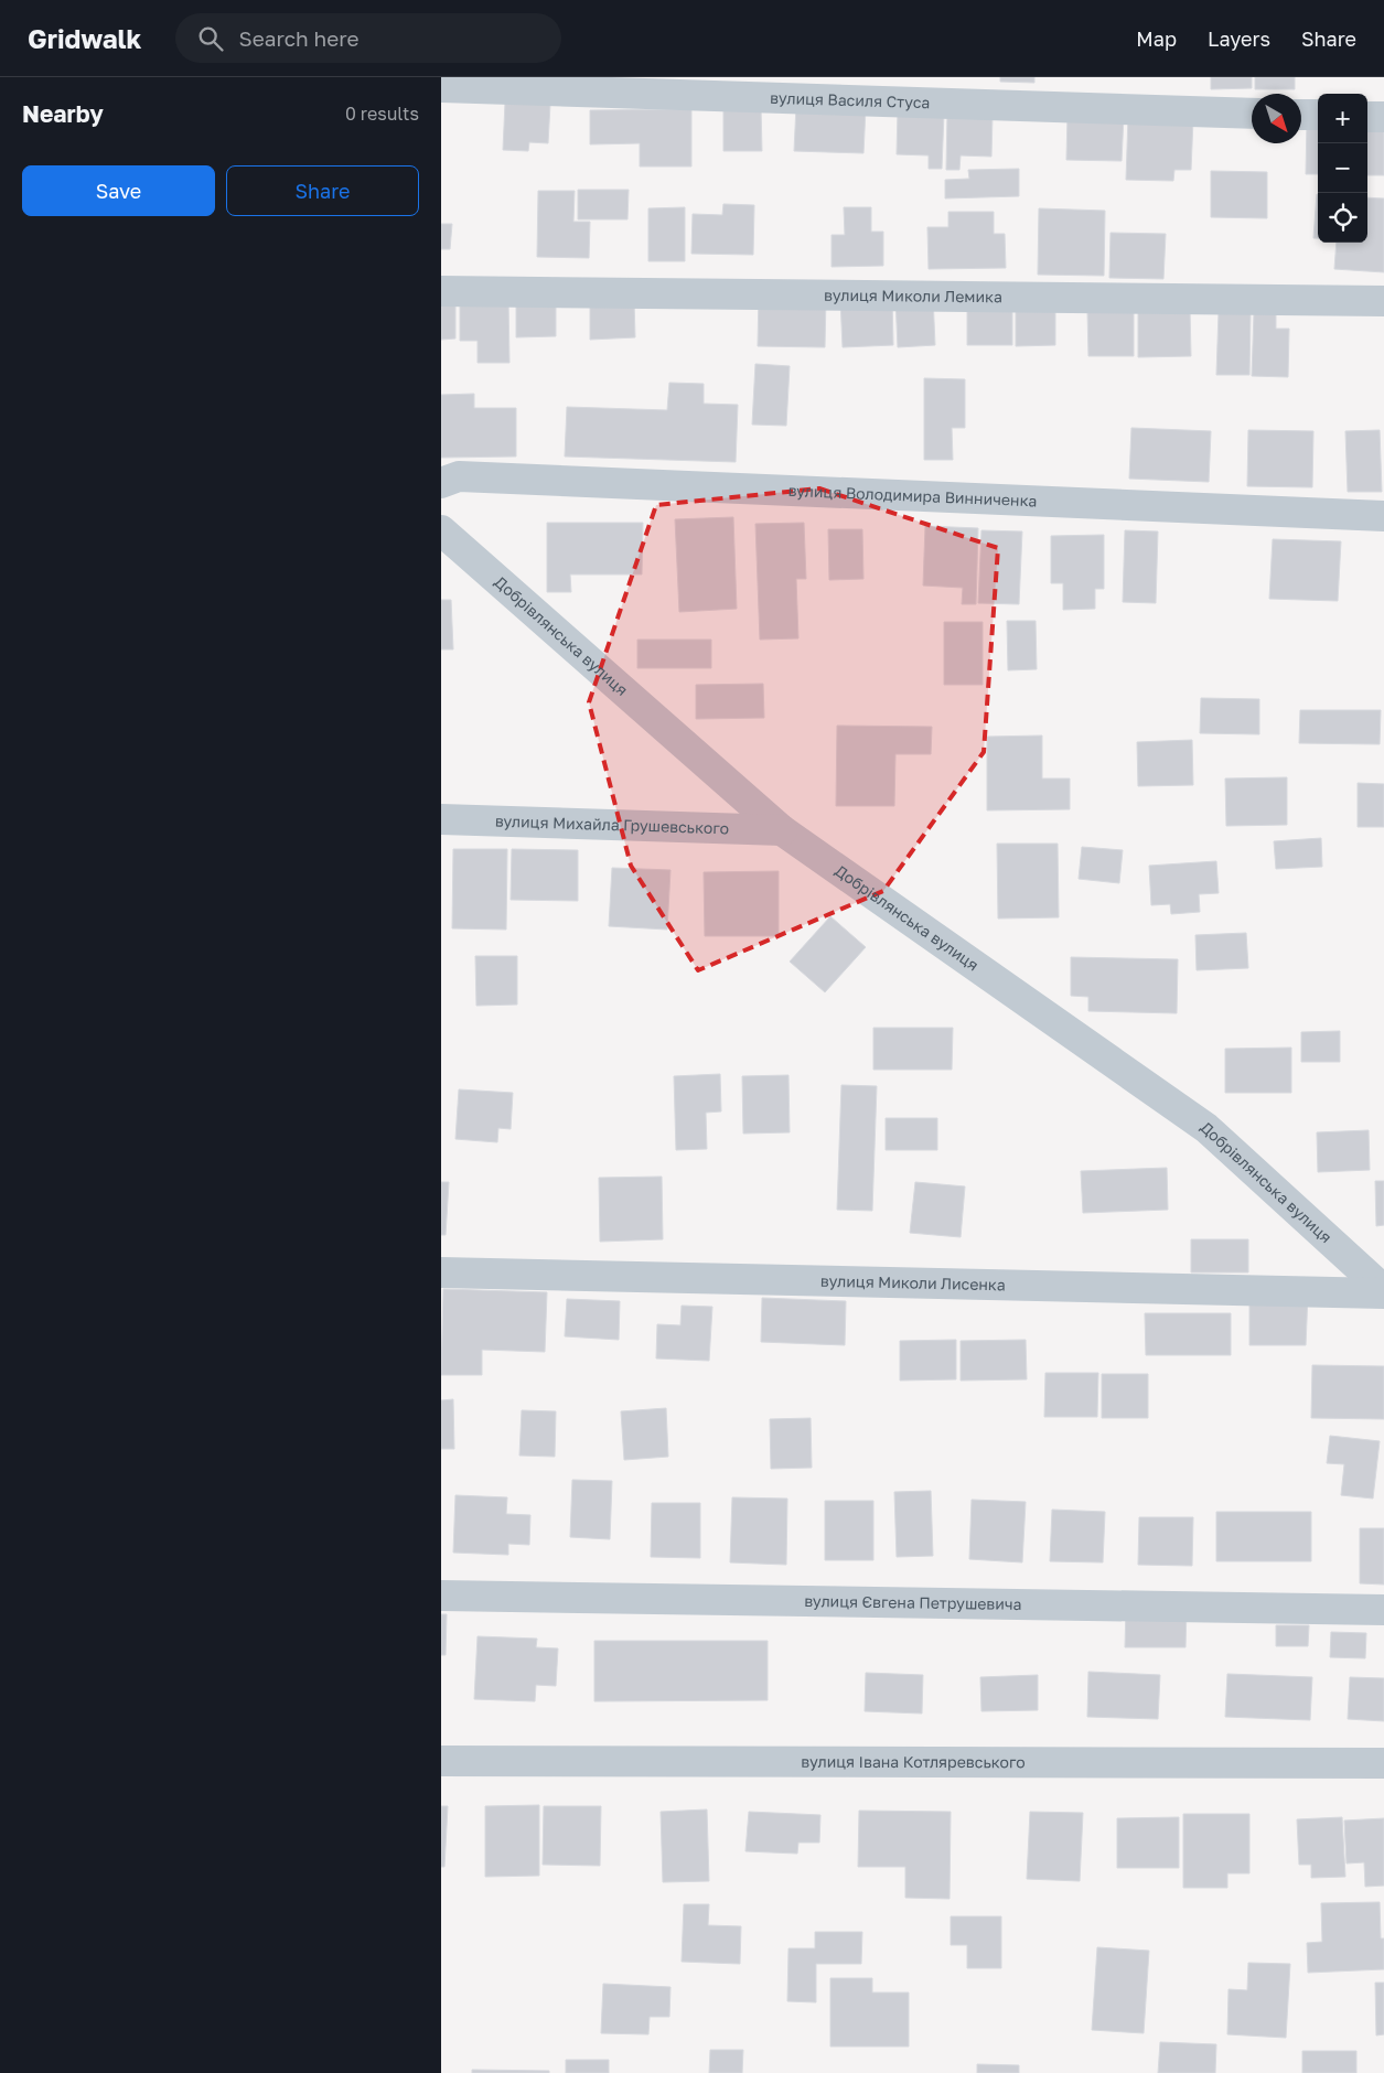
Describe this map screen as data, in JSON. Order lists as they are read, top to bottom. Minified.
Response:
{"streets":{"street":["вулиця Василя Стуса","вулиця Миколи Лемика","вулиця Володимира Винниченка","Добрівлянська вулиця","вулиця Михайла Грушевського","вулиця Миколи Лисенка","вулиця Євгена Петрушевича","вулиця Івана Котляревського"]},"crossings":[["Добрівлянська вулиця","вулиця Михайла Грушевського"],["Добрівлянська вулиця","вулиця Миколи Лисенка"]],"north":"bottom right","page":{"header":"Gridwalk","search":"Search here","nav":["Map","Layers","Share"],"heading":["Nearby","0 results"],"map_buttons":["+","−"],"buttons":["Save","Share"]}}
